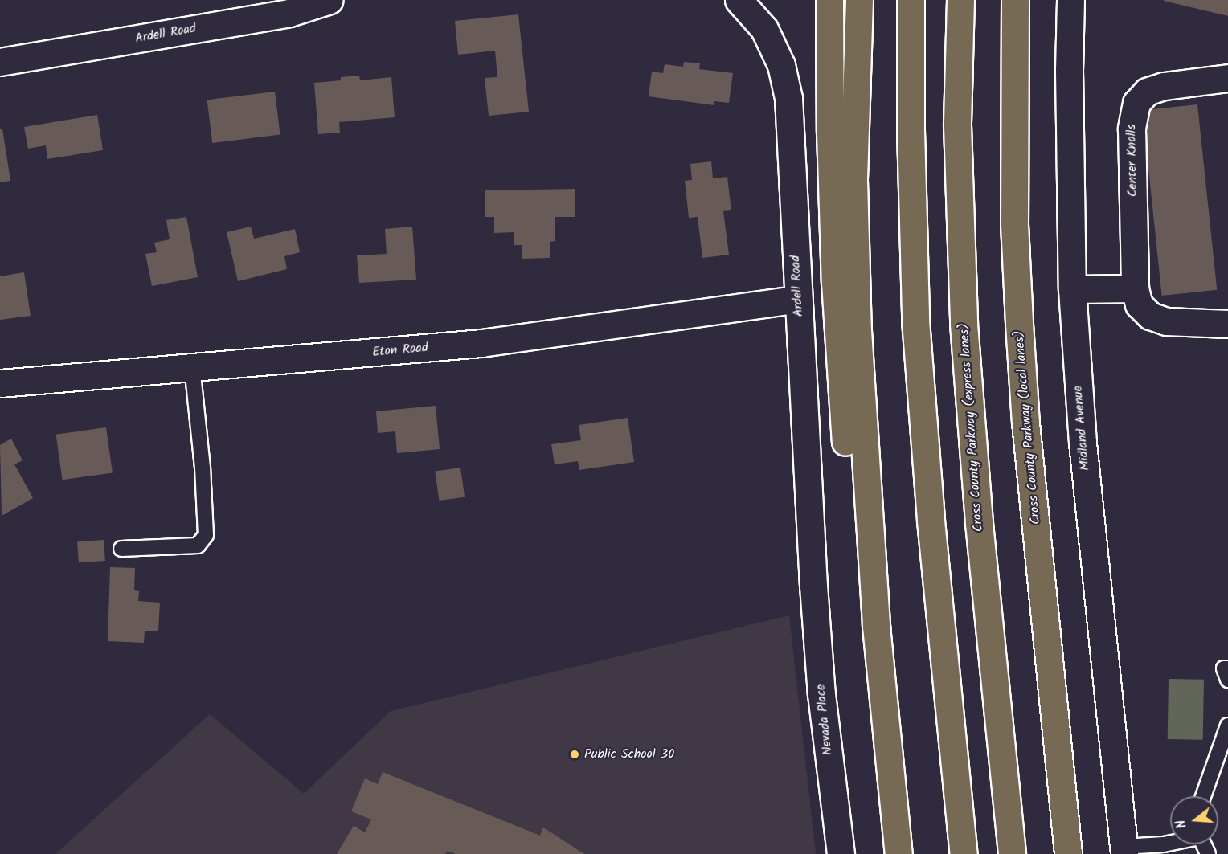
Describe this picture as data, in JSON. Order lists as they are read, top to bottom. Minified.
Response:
{"streets":{"highway":["Cross County Parkway (express lanes)","Cross County Parkway (local lanes)"],"street":["Ardell Road","Center Knolls","Eton Road","Midland Avenue","Nevada Place"]},"crossings":[["Ardell Road","Eton Road"],["Ardell Road","Nevada Place"]],"places":["Public School 30"],"north":"left"}
